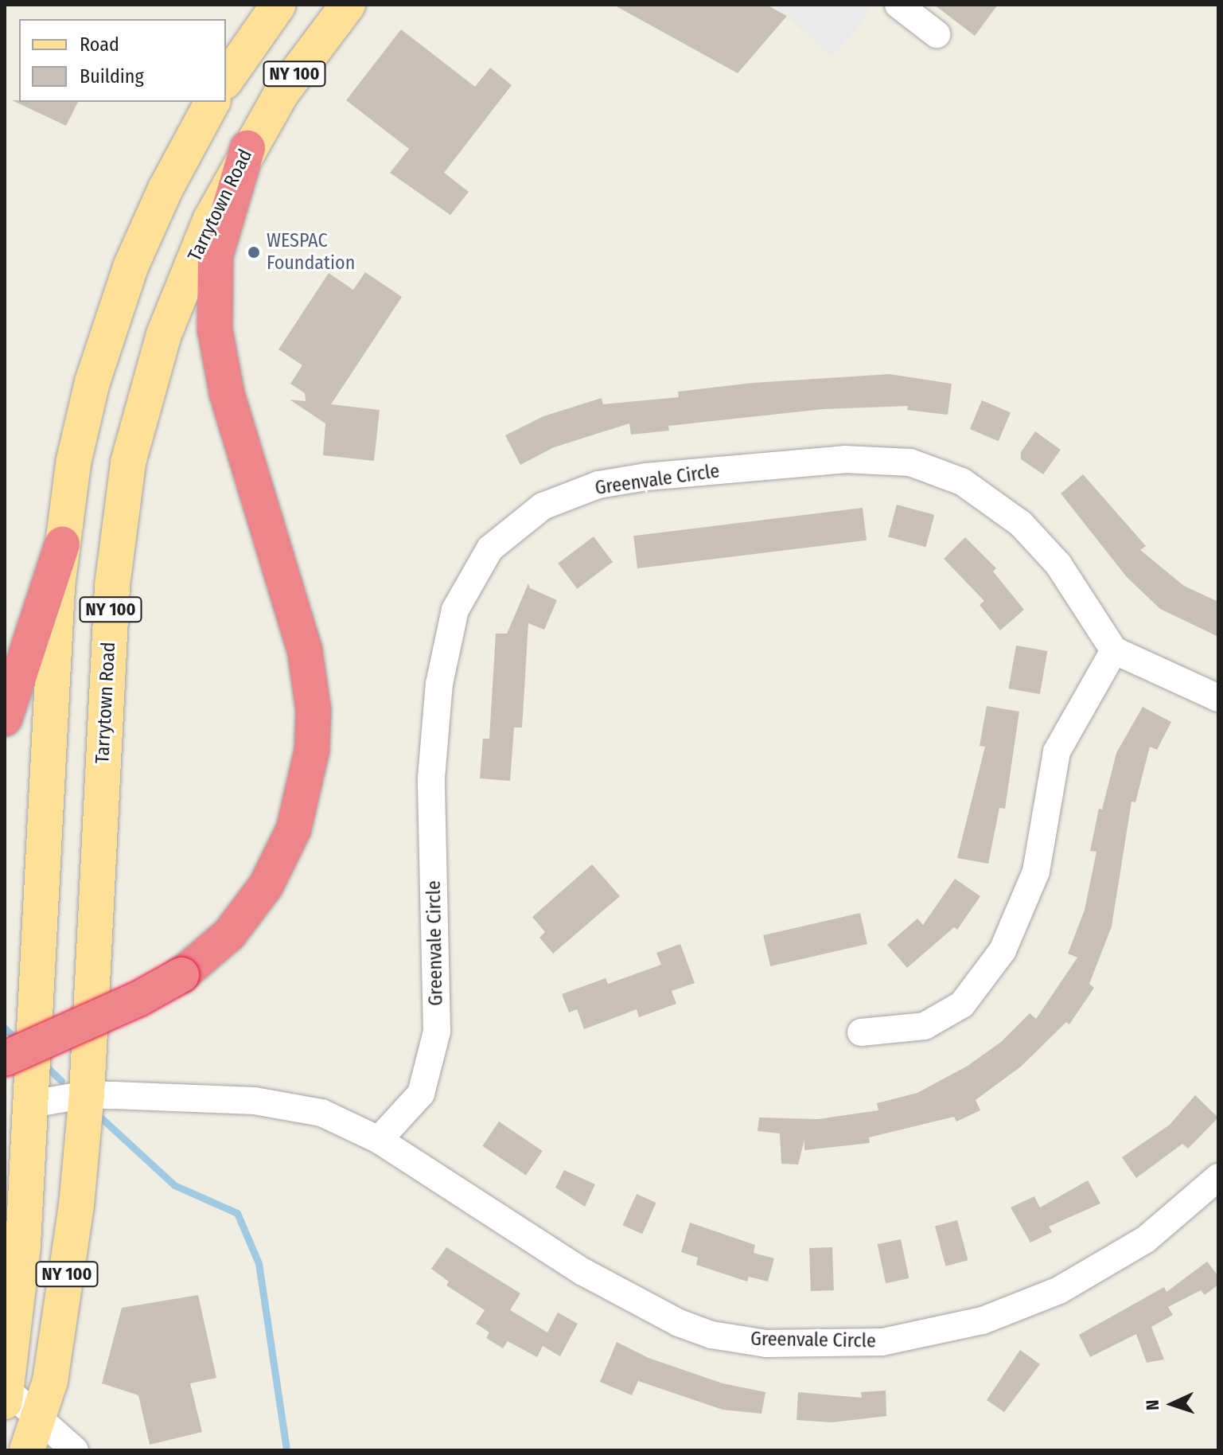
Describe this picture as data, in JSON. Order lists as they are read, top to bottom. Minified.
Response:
{"streets":{"main road":["NY 100","Tarrytown Road"],"street":["Greenvale Circle"]},"crossings":[["NY 100","Greenvale Circle"],["Tarrytown Road","Greenvale Circle"]],"places":["WESPAC Foundation"],"legend":["Road","Building"],"north":"left"}
